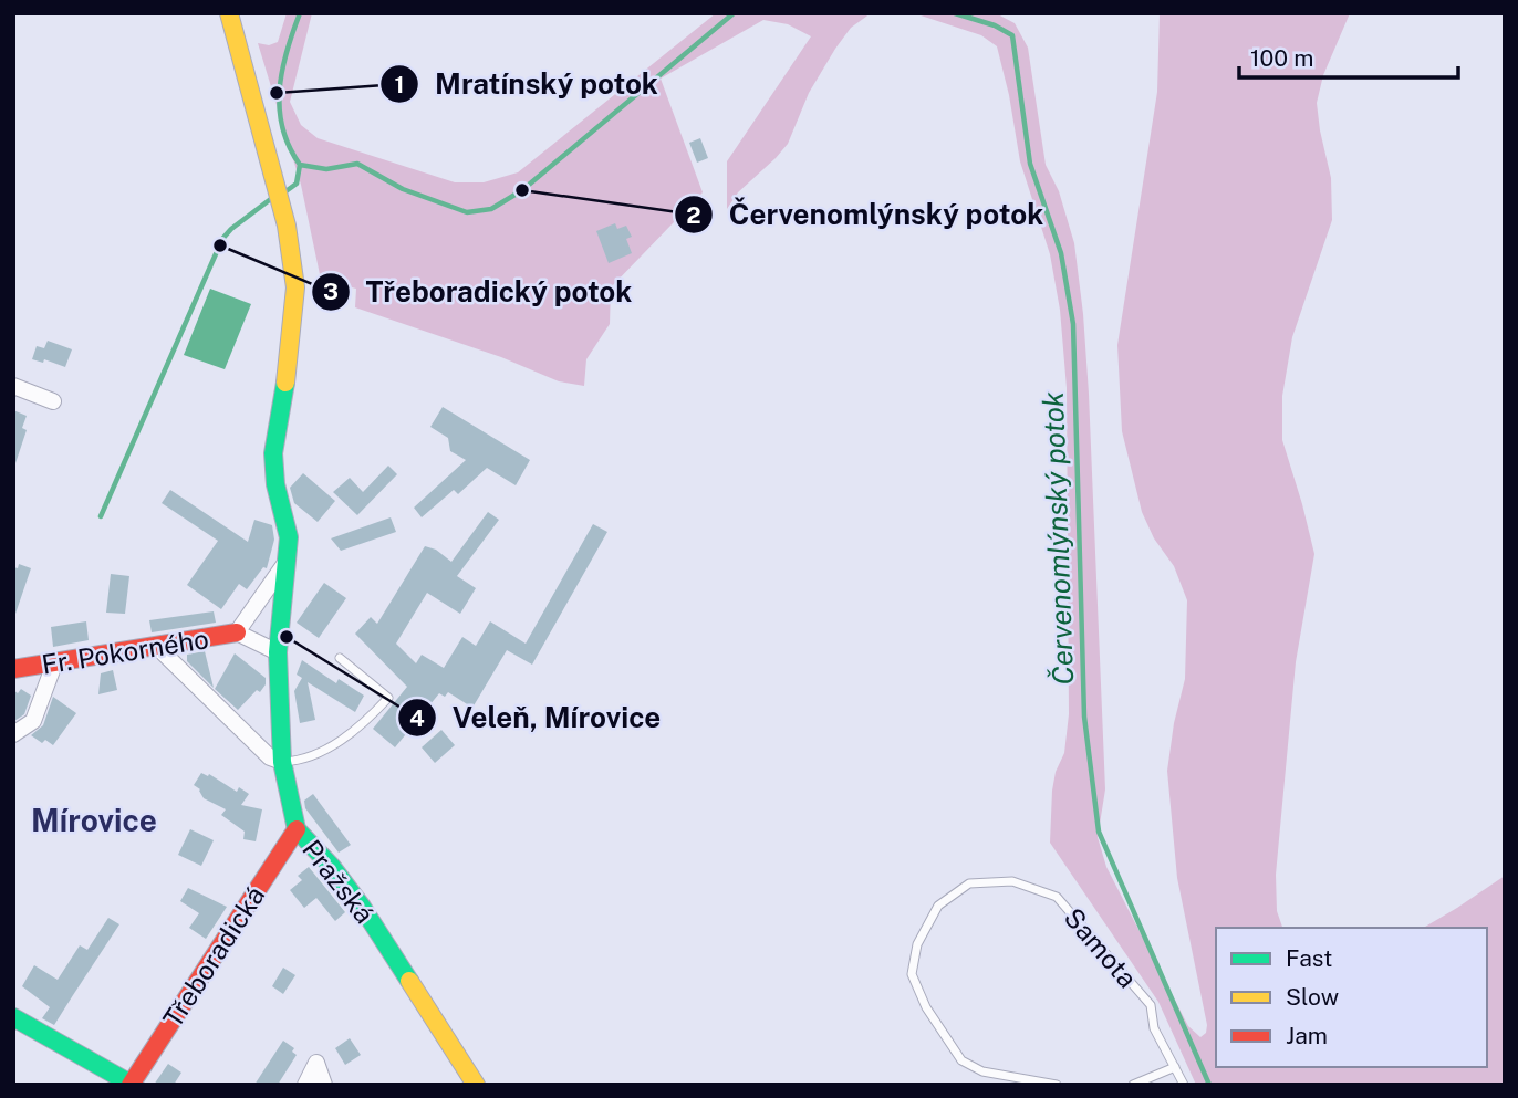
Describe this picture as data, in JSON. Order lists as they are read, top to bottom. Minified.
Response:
{"streets":{"street":["Fr. Pokorného","Pražská","Třeboradická"],"lane":["Samota"]},"crossings":[["Pražská","Třeboradická"]],"districts":["Mírovice"],"water":["Červenomlýnský potok"],"places":["Mratínský potok","Červenomlýnský potok","Třeboradický potok","Veleň, Mírovice"],"legend":["Fast","Slow","Jam"],"scale_bar":"100 m"}
